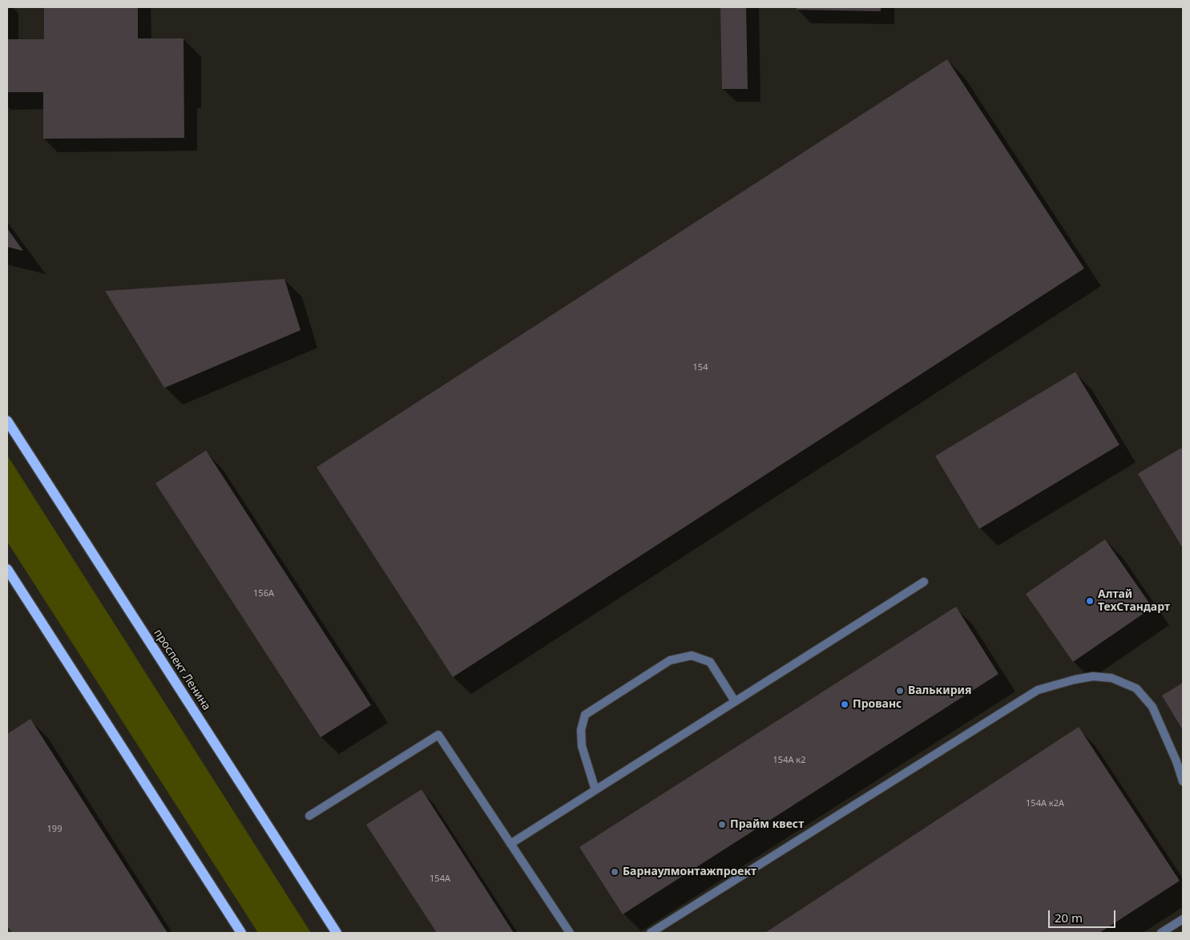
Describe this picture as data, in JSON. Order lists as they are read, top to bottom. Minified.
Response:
{"streets":{"main road":["проспект Ленина"]},"places":["Алтай ТехСтандарт","Валькирия","Прованс","Прайм квест","Барнаулмонтажпроект"],"house_numbers":["154","156А","154А к2","154А к2А","199","154А"],"scale_bar":"20 m"}
